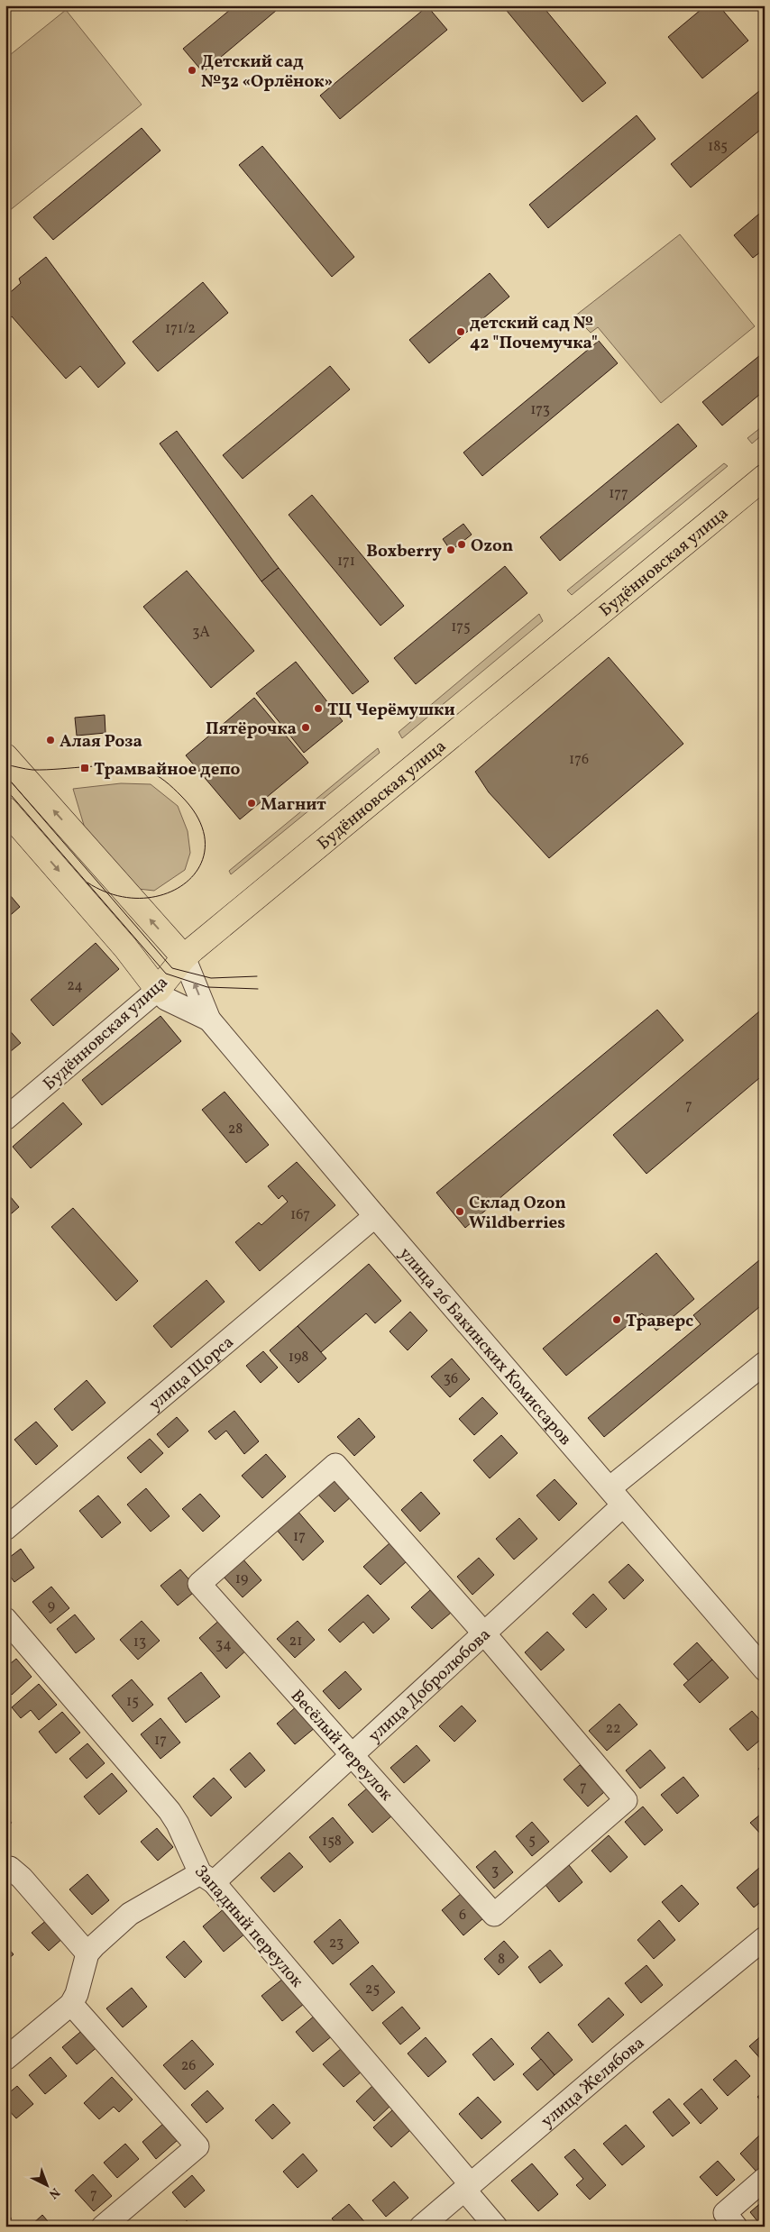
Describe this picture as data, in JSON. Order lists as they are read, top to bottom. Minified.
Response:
{"streets":{"main road":["Будённовская улица","улица 26 Бакинских Комиссаров"],"street":["улица Щорса","улица Добролюбова","Весёлый переулок","Западный переулок","улица Желябова"]},"crossings":[["Будённовская улица","улица 26 Бакинских Комиссаров"],["улица 26 Бакинских Комиссаров","улица Щорса"],["улица 26 Бакинских Комиссаров","улица Добролюбова"],["улица Добролюбова","Весёлый переулок"],["улица Добролюбова","Западный переулок"],["Западный переулок","улица Желябова"]],"places":{"other":["Детский сад №32 «Орлёнок»","детский сад № 42 \"Почемучка\"","Ozon","Boxberry","ТЦ Черёмушки","Пятёрочка","Алая Роза","Магнит","Склад Ozon Wildberries","Траверс"],"transit":["Трамвайное депо"]},"house_numbers":["185","171/2","173","177","171","175","3А","176","24","7","28","167","198","36","17","19","9","21","13","34","15","22","17","7","5","158","3","6","23","8","25","26","7"],"north":"bottom right"}
